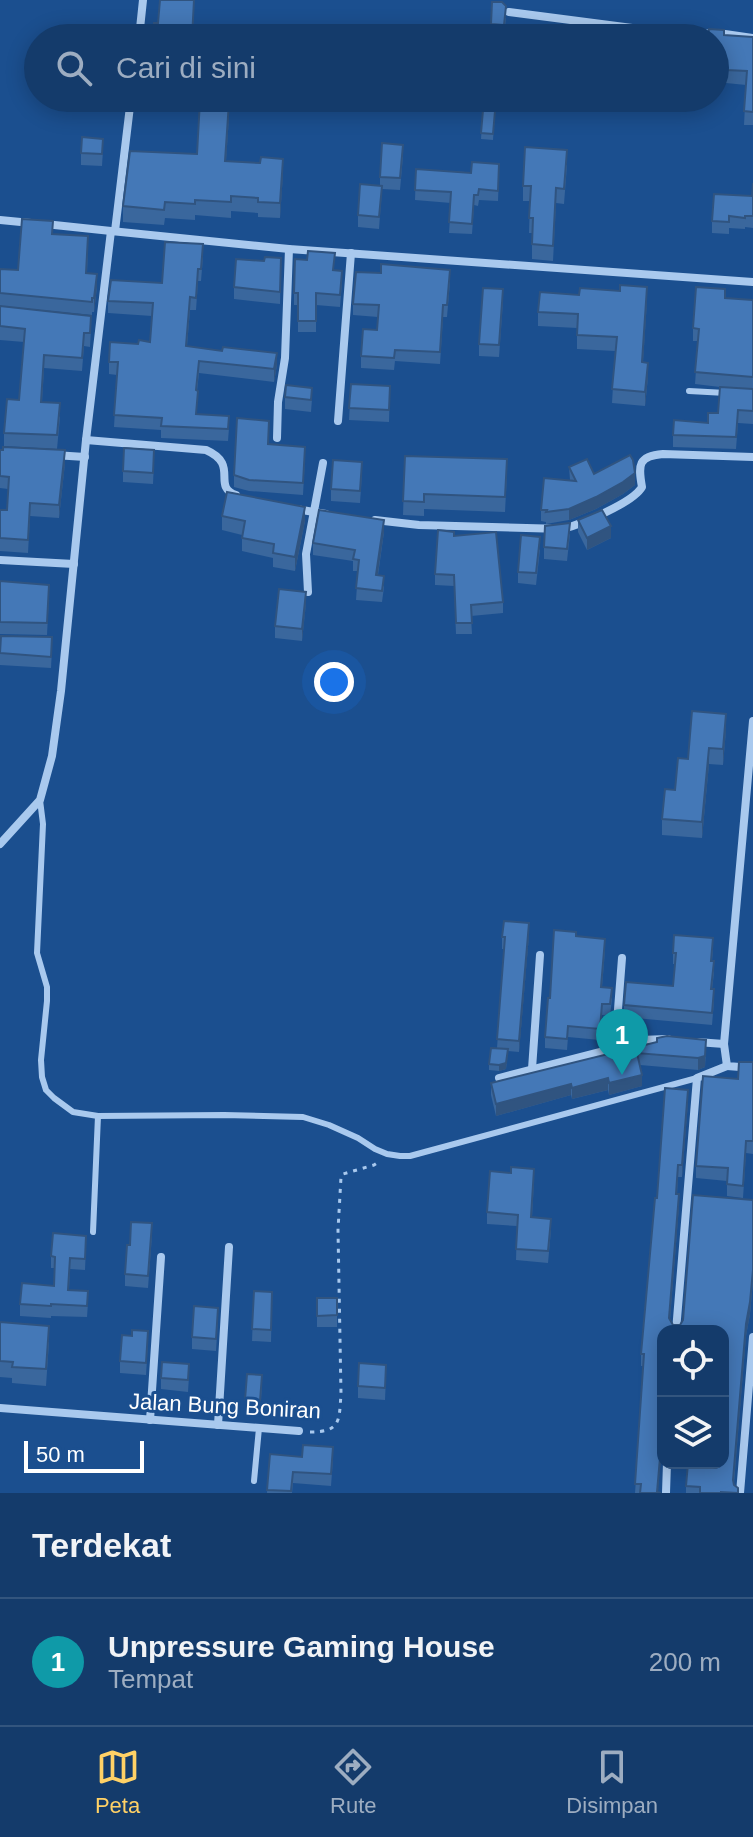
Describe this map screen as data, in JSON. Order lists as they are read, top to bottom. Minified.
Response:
{"streets":{"street":["Jalan Bung Boniran"]},"scale_bar":"50 m","page":{"search":"Cari di sini","pins":"1","scale":"50 m","heading":"Terdekat","list":[{"mark":"1","name":"Unpressure Gaming House","note":"Tempat","value":"200 m"}],"nav":["Peta","Rute","Disimpan"]}}
